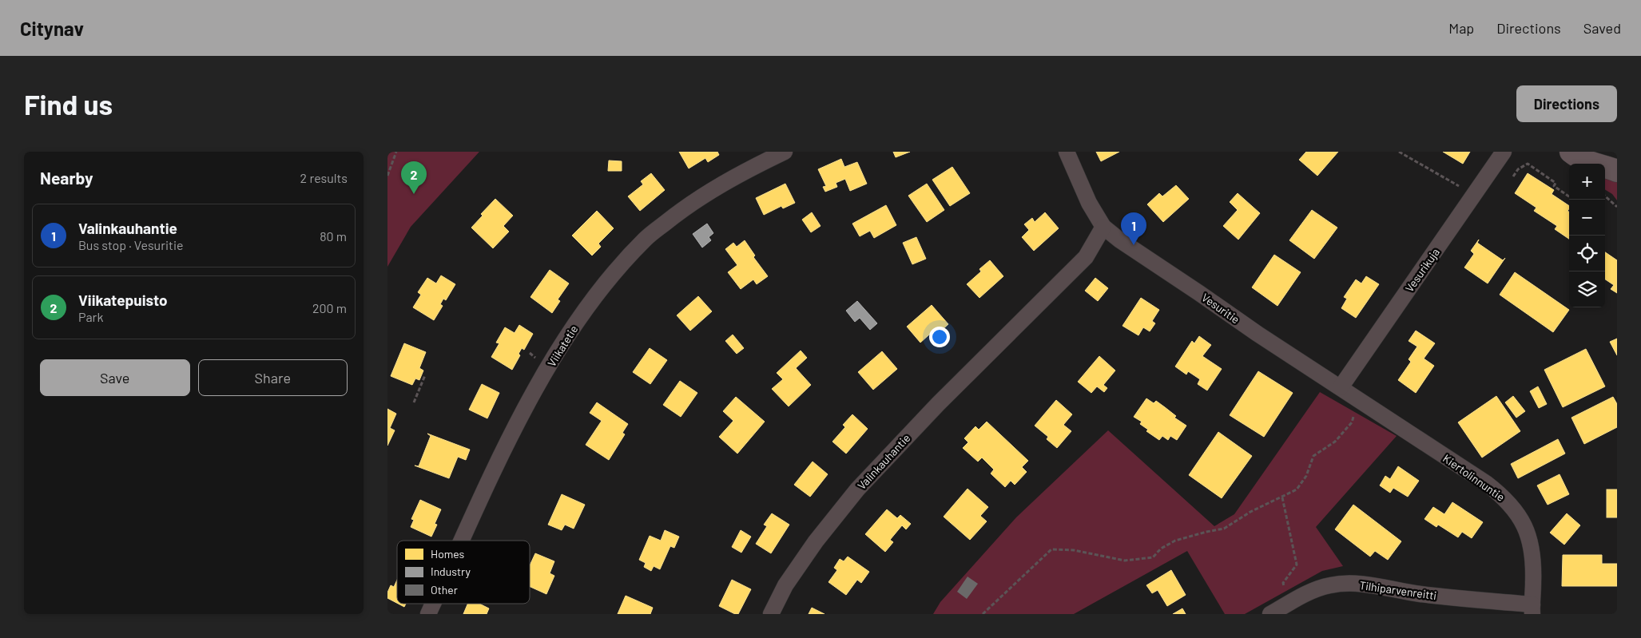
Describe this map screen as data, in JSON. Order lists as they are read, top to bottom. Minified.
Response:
{"streets":{"street":["Vesurikuja","Vesuritie","Viikatetie","Valinkauhantie","Kiertolinnuntie","Tilhiparvenreitti"]},"crossings":[["Vesurikuja","Vesuritie"],["Vesurikuja","Kiertolinnuntie"],["Vesuritie","Valinkauhantie"],["Vesuritie","Kiertolinnuntie"],["Kiertolinnuntie","Tilhiparvenreitti"]],"legend":["Homes","Industry","Other"],"page":{"header":"Citynav","nav":["Map","Directions","Saved"],"buttons":["Directions",["Save","Share"]],"title":"Find us","heading":["Nearby","2 results"],"pins":["2","1"],"map_buttons":["+","−"],"list":[{"mark":"1","name":"Valinkauhantie","note":"Bus stop · Vesuritie","value":"80 m"},{"mark":"2","name":"Viikatepuisto","note":"Park","value":"200 m"}]}}
